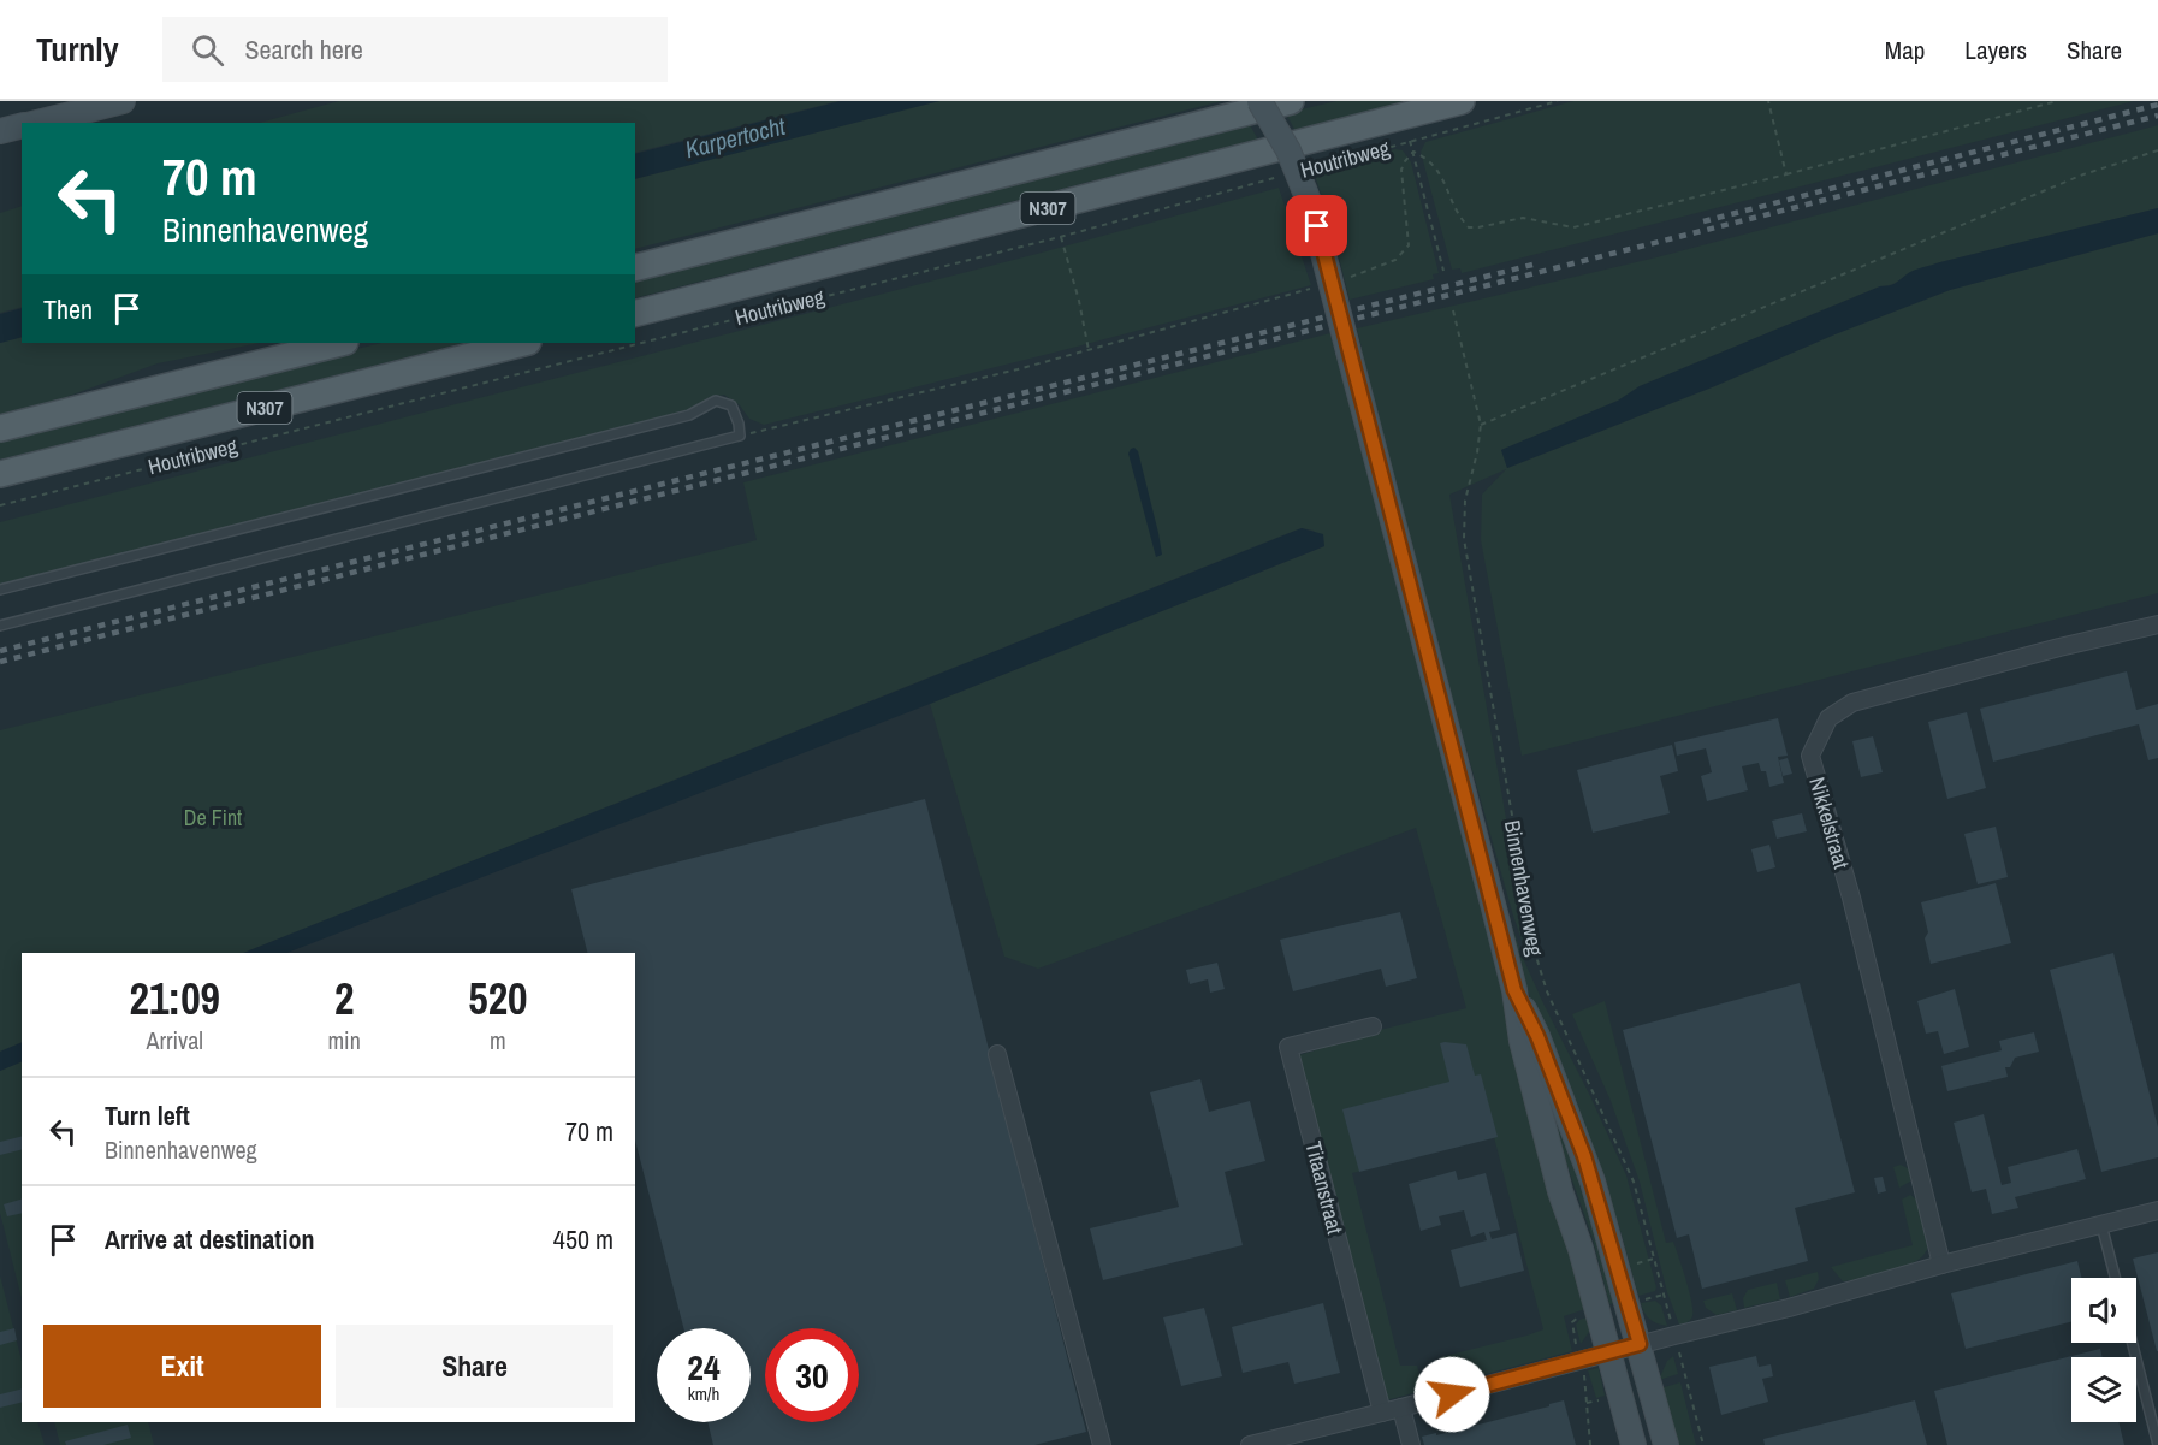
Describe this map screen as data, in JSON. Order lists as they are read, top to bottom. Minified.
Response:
{"streets":{"main road":["Houtribweg","N307","Binnenhavenweg"],"street":["Nikkelstraat","Titaanstraat"]},"water":["Karpertocht"],"parks":["De Fint"],"page":{"header":"Turnly","search":"Search here","nav":["Map","Layers","Share"],"turn":["70 m","Binnenhavenweg"],"then":"Then","eta":["21:09","Arrival","2","min","520","m"],"list":[{"name":"Turn left","note":"Binnenhavenweg","value":"70 m"},{"name":"Arrive at destination","value":"450 m"}],"buttons":["Exit","Share"],"speed":"24 km/h","limit":"30"}}
